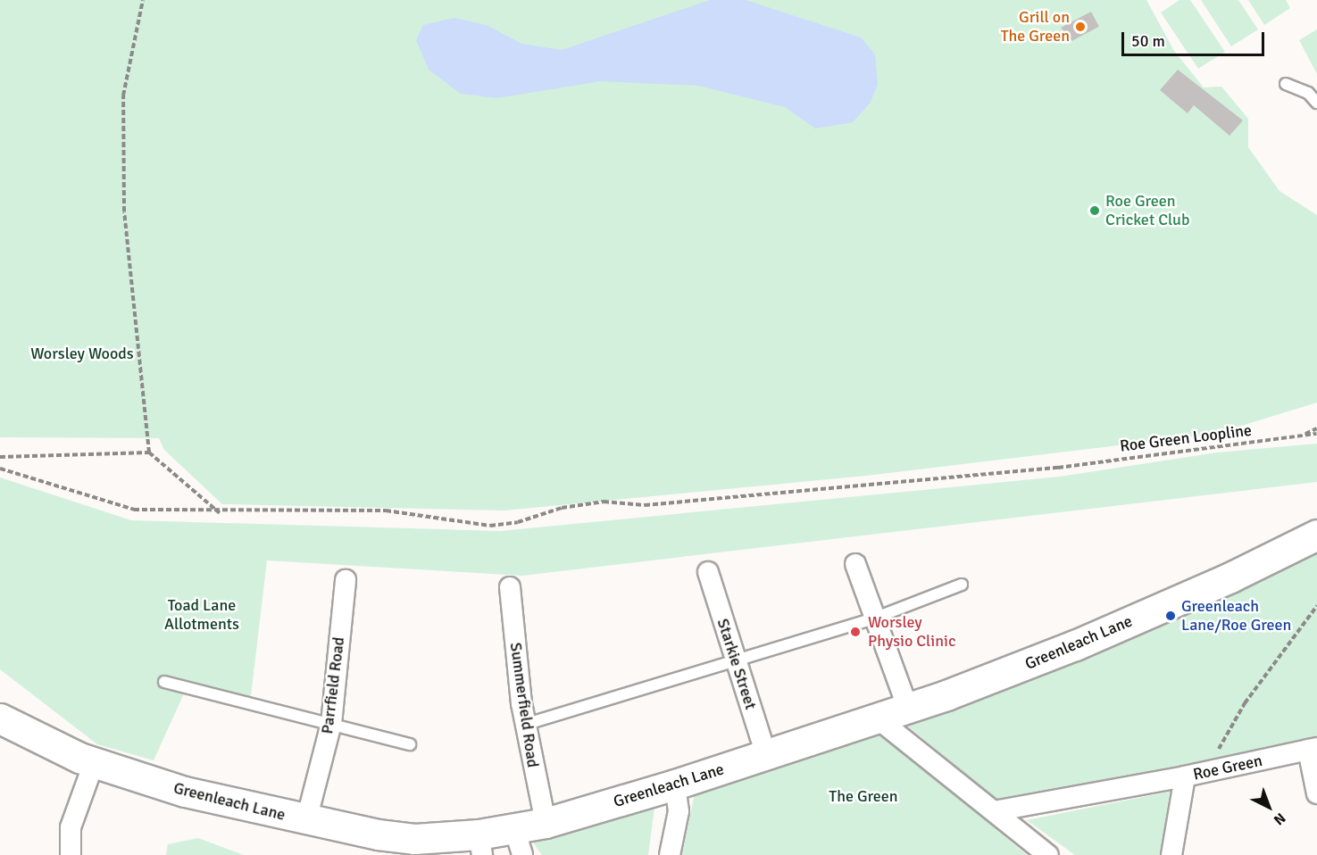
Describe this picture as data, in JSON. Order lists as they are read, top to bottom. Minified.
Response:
{"streets":{"street":["Greenleach Lane","Starkie Street","Parrfield Road","Summerfield Road","Roe Green"],"path":["Roe Green Loopline"]},"crossings":[["Greenleach Lane","Starkie Street"],["Greenleach Lane","Parrfield Road"],["Greenleach Lane","Summerfield Road"]],"parks":["Worsley Woods","Toad Lane Allotments","The Green"],"places":["Grill on The Green","Roe Green Cricket Club","Greenleach Lane/Roe Green","Worsley Physio Clinic"],"scale_bar":"50 m","north":"bottom right"}
